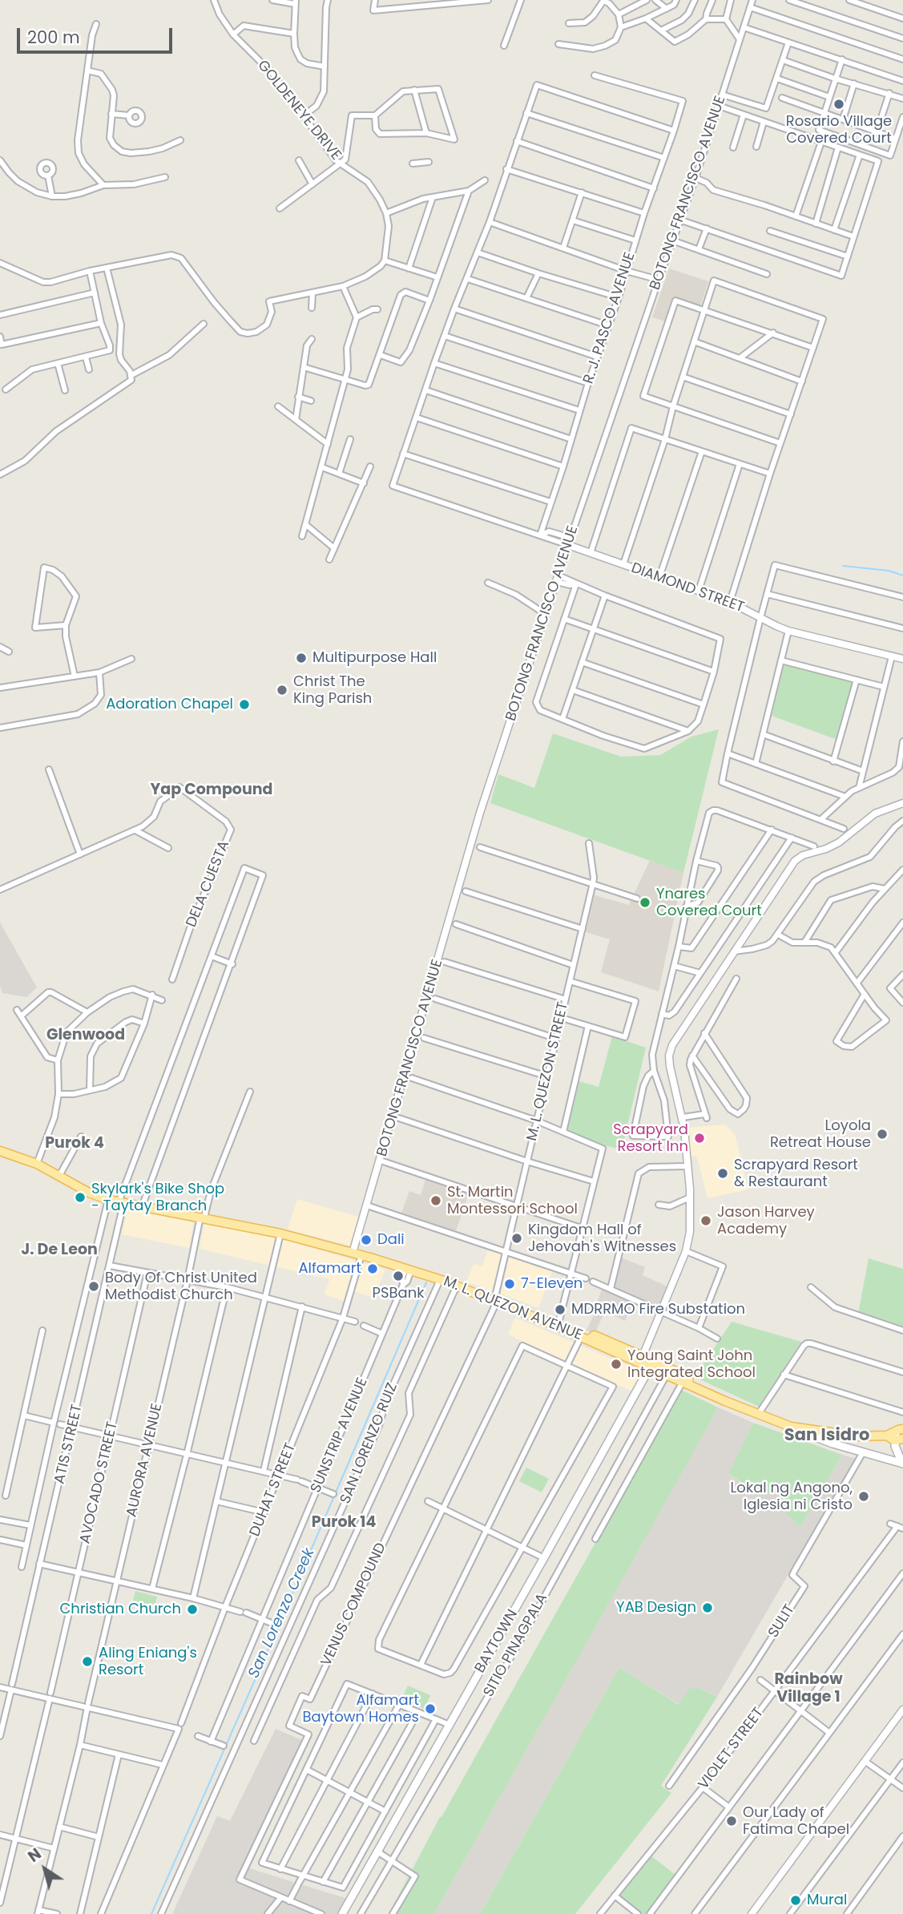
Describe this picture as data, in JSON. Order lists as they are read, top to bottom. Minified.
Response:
{"streets":{"main road":["M. L. QUEZON AVENUE","BAYTOWN"],"street":["GOLDENEYE DRIVE","BOTONG FRANCISCO AVENUE","R. J. PASCO AVENUE","DIAMOND STREET","DELA CUESTA","M. L. QUEZON STREET","SUNSTRIP AVENUE","SAN LORENZO RUIZ","ATIS STREET","AURORA AVENUE","AVOCADO STREET","DUHAT STREET","VENUS COMPOUND","SULIT","SITIO PINAGPALA","VIOLET STREET"]},"crossings":[["BOTONG FRANCISCO AVENUE","DIAMOND STREET"],["BOTONG FRANCISCO AVENUE","M. L. QUEZON AVENUE"],["BOTONG FRANCISCO AVENUE","DUHAT STREET"],["M. L. QUEZON STREET","M. L. QUEZON AVENUE"],["M. L. QUEZON STREET","VENUS COMPOUND"],["M. L. QUEZON AVENUE","SUNSTRIP AVENUE"],["M. L. QUEZON AVENUE","SAN LORENZO RUIZ"],["M. L. QUEZON AVENUE","ATIS STREET"],["M. L. QUEZON AVENUE","AURORA AVENUE"],["M. L. QUEZON AVENUE","DUHAT STREET"],["M. L. QUEZON AVENUE","VENUS COMPOUND"],["M. L. QUEZON AVENUE","SULIT"],["M. L. QUEZON AVENUE","BAYTOWN"],["M. L. QUEZON AVENUE","SITIO PINAGPALA"]],"districts":["Yap Compound","Glenwood","Purok 4","J. De Leon","San Isidro","Purok 14","Rainbow Village 1"],"water":["San Lorenzo Creek"],"places":["Rosario Village Covered Court","Multipurpose Hall","Christ The King Parish","Adoration Chapel","Ynares Covered Court","Loyola Retreat House","Scrapyard Resort Inn","Scrapyard Resort & Restaurant","Skylark's Bike Shop - Taytay Branch","St. Martin Montessori School","Jason Harvey Academy","Kingdom Hall of Jehovah's Witnesses","Dali","Alfamart","PSBank","7-Eleven","Body Of Christ United Methodist Church","MDRRMO Fire Substation","Young Saint John Integrated School","Lokal ng Angono, Iglesia ni Cristo","YAB Design","Christian Church","Aling Eniang's Resort","Alfamart Baytown Homes","Our Lady of Fatima Chapel","Mural"],"scale_bar":"200 m","north":"top left"}
